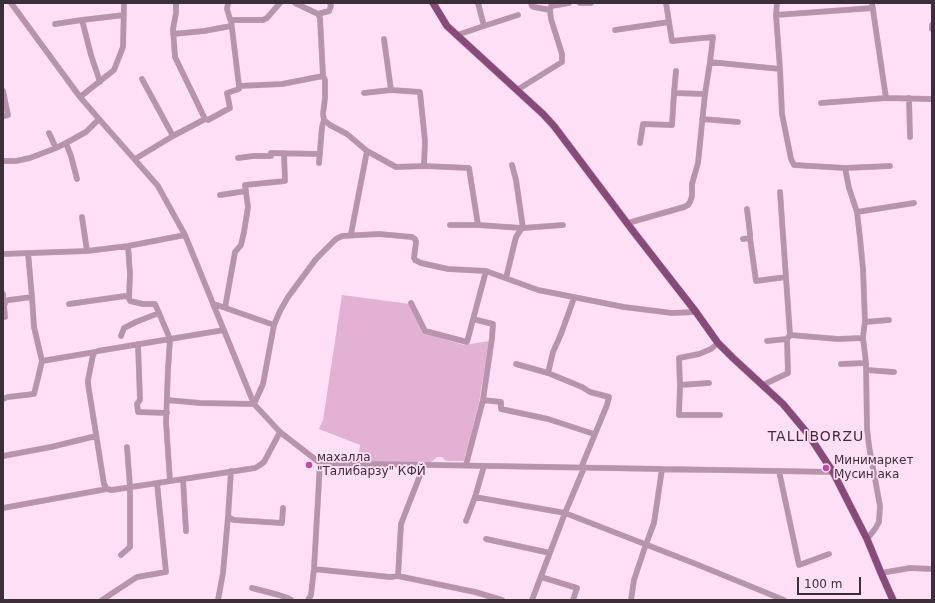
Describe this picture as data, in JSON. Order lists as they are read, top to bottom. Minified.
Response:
{"districts":["TALLIBORZU"],"places":["махалла \"Талибарзу\" КФЙ","Минимаркет Мусин ака"],"scale_bar":"100 m"}
